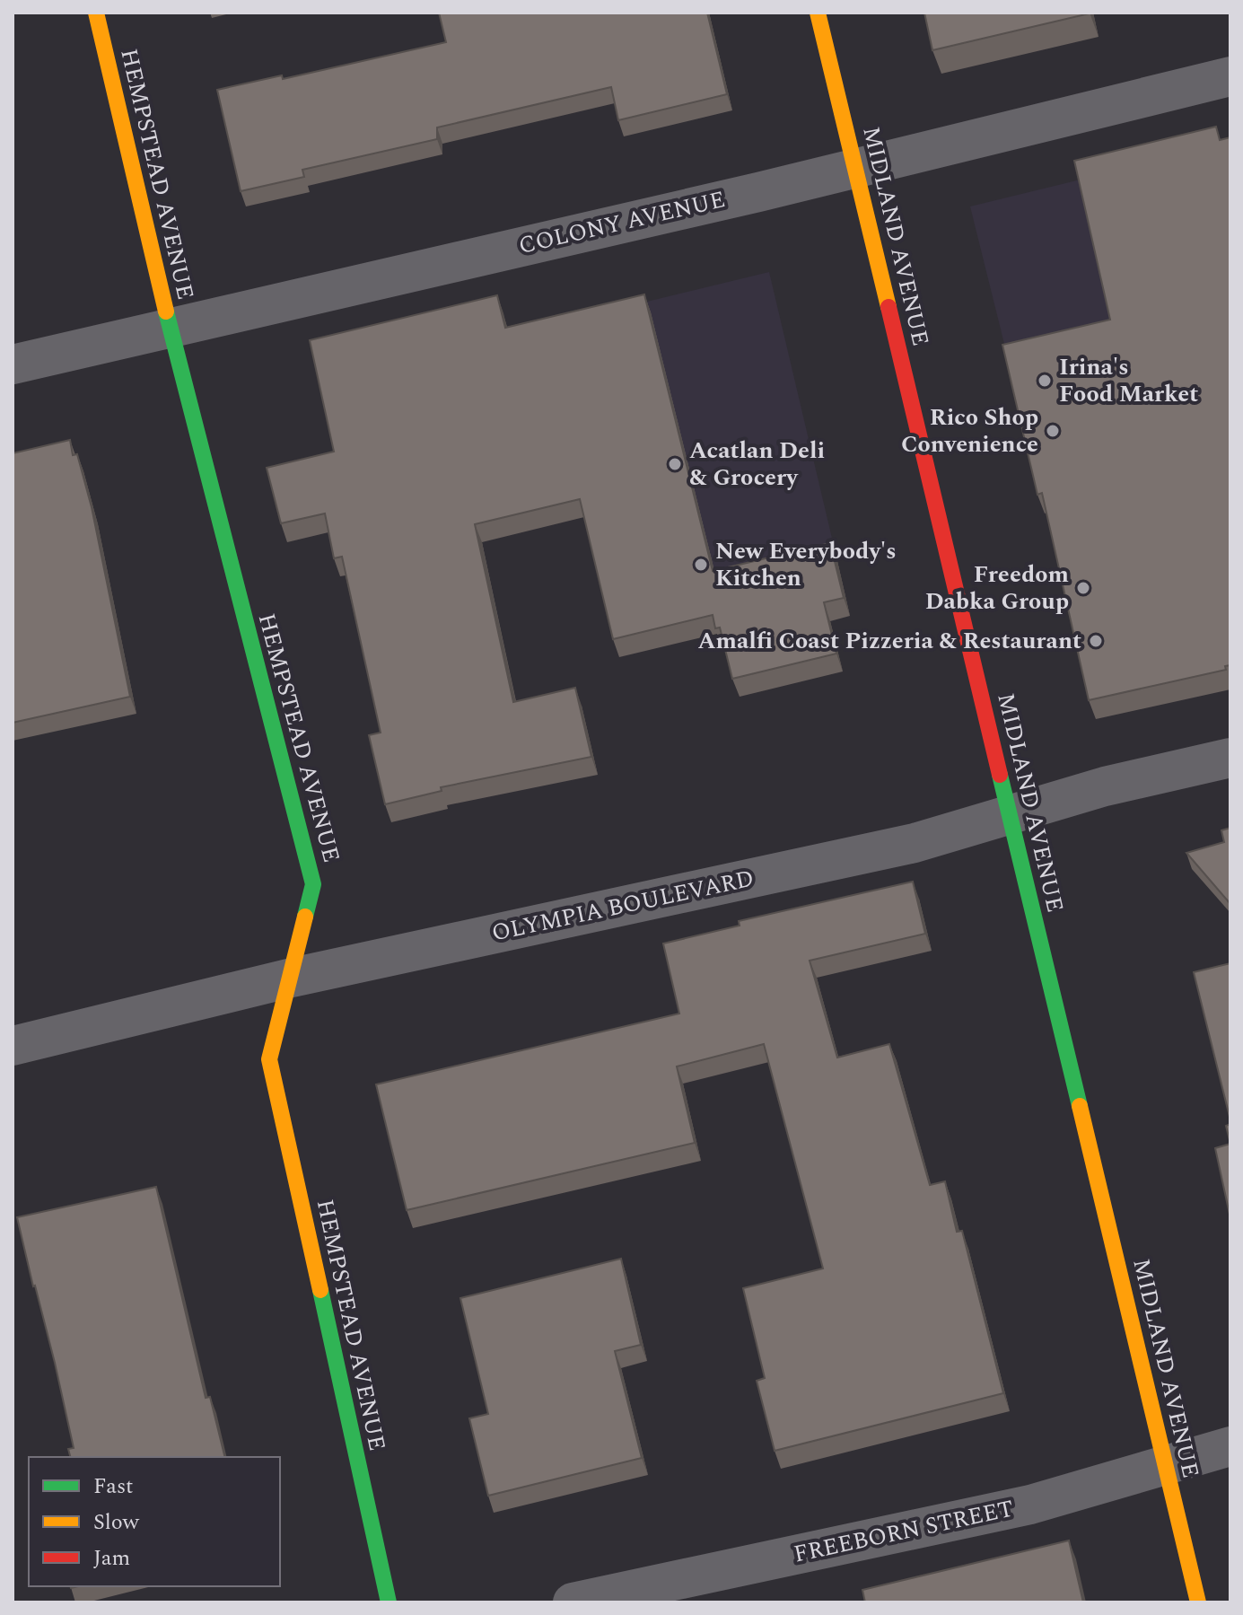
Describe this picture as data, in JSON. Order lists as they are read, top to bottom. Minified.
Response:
{"streets":{"street":["HEMPSTEAD AVENUE","COLONY AVENUE","MIDLAND AVENUE","OLYMPIA BOULEVARD","FREEBORN STREET"]},"crossings":[["HEMPSTEAD AVENUE","COLONY AVENUE"],["HEMPSTEAD AVENUE","OLYMPIA BOULEVARD"],["COLONY AVENUE","MIDLAND AVENUE"],["MIDLAND AVENUE","OLYMPIA BOULEVARD"],["MIDLAND AVENUE","FREEBORN STREET"]],"places":["Irina's Food Market","Rico Shop Convenience","Acatlan Deli & Grocery","New Everybody's Kitchen","Freedom Dabka Group","Amalfi Coast Pizzeria & Restaurant"],"legend":["Fast","Slow","Jam"]}
